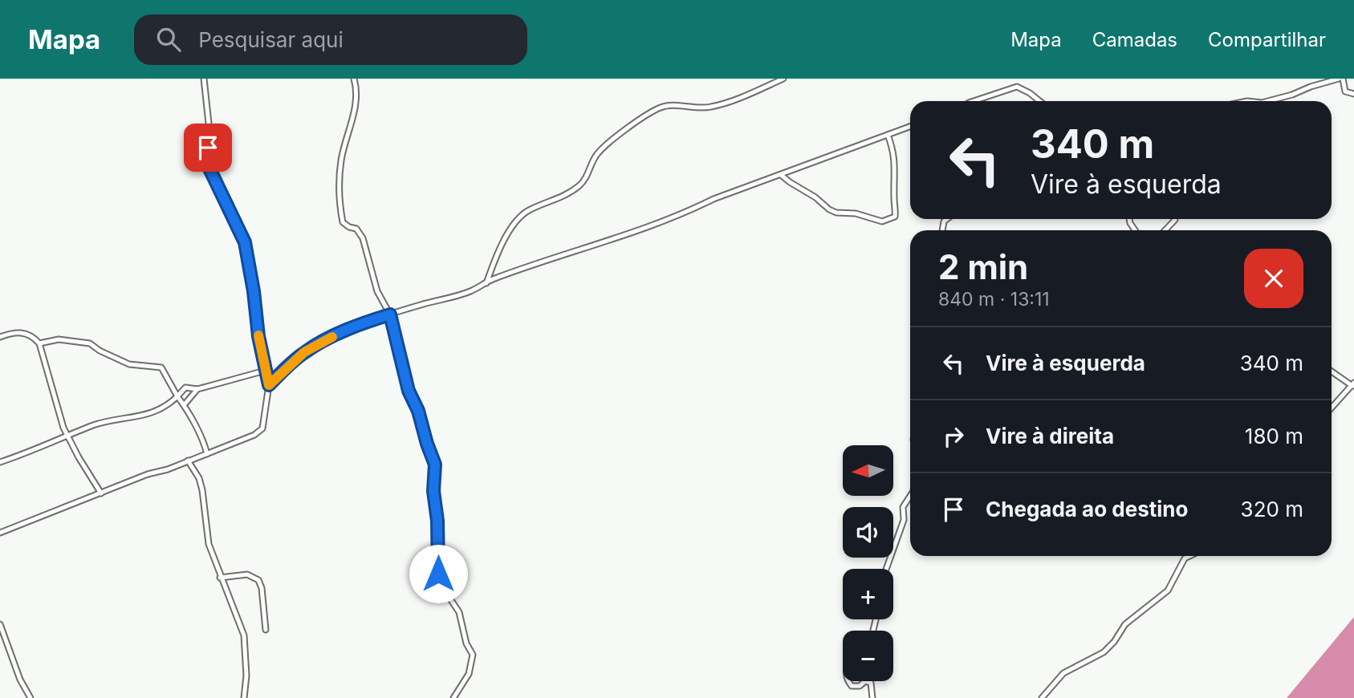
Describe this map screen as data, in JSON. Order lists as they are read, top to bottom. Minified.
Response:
{"north":"left","page":{"header":"Mapa","search":"Pesquisar aqui","nav":["Mapa","Camadas","Compartilhar"],"turn":["340 m","Vire à esquerda"],"heading":["2 min","840 m · 13:11"],"list":[{"name":"Vire à esquerda","value":"340 m"},{"name":"Vire à direita","value":"180 m"},{"name":"Chegada ao destino","value":"320 m"}],"map_buttons":["+","−"]}}
